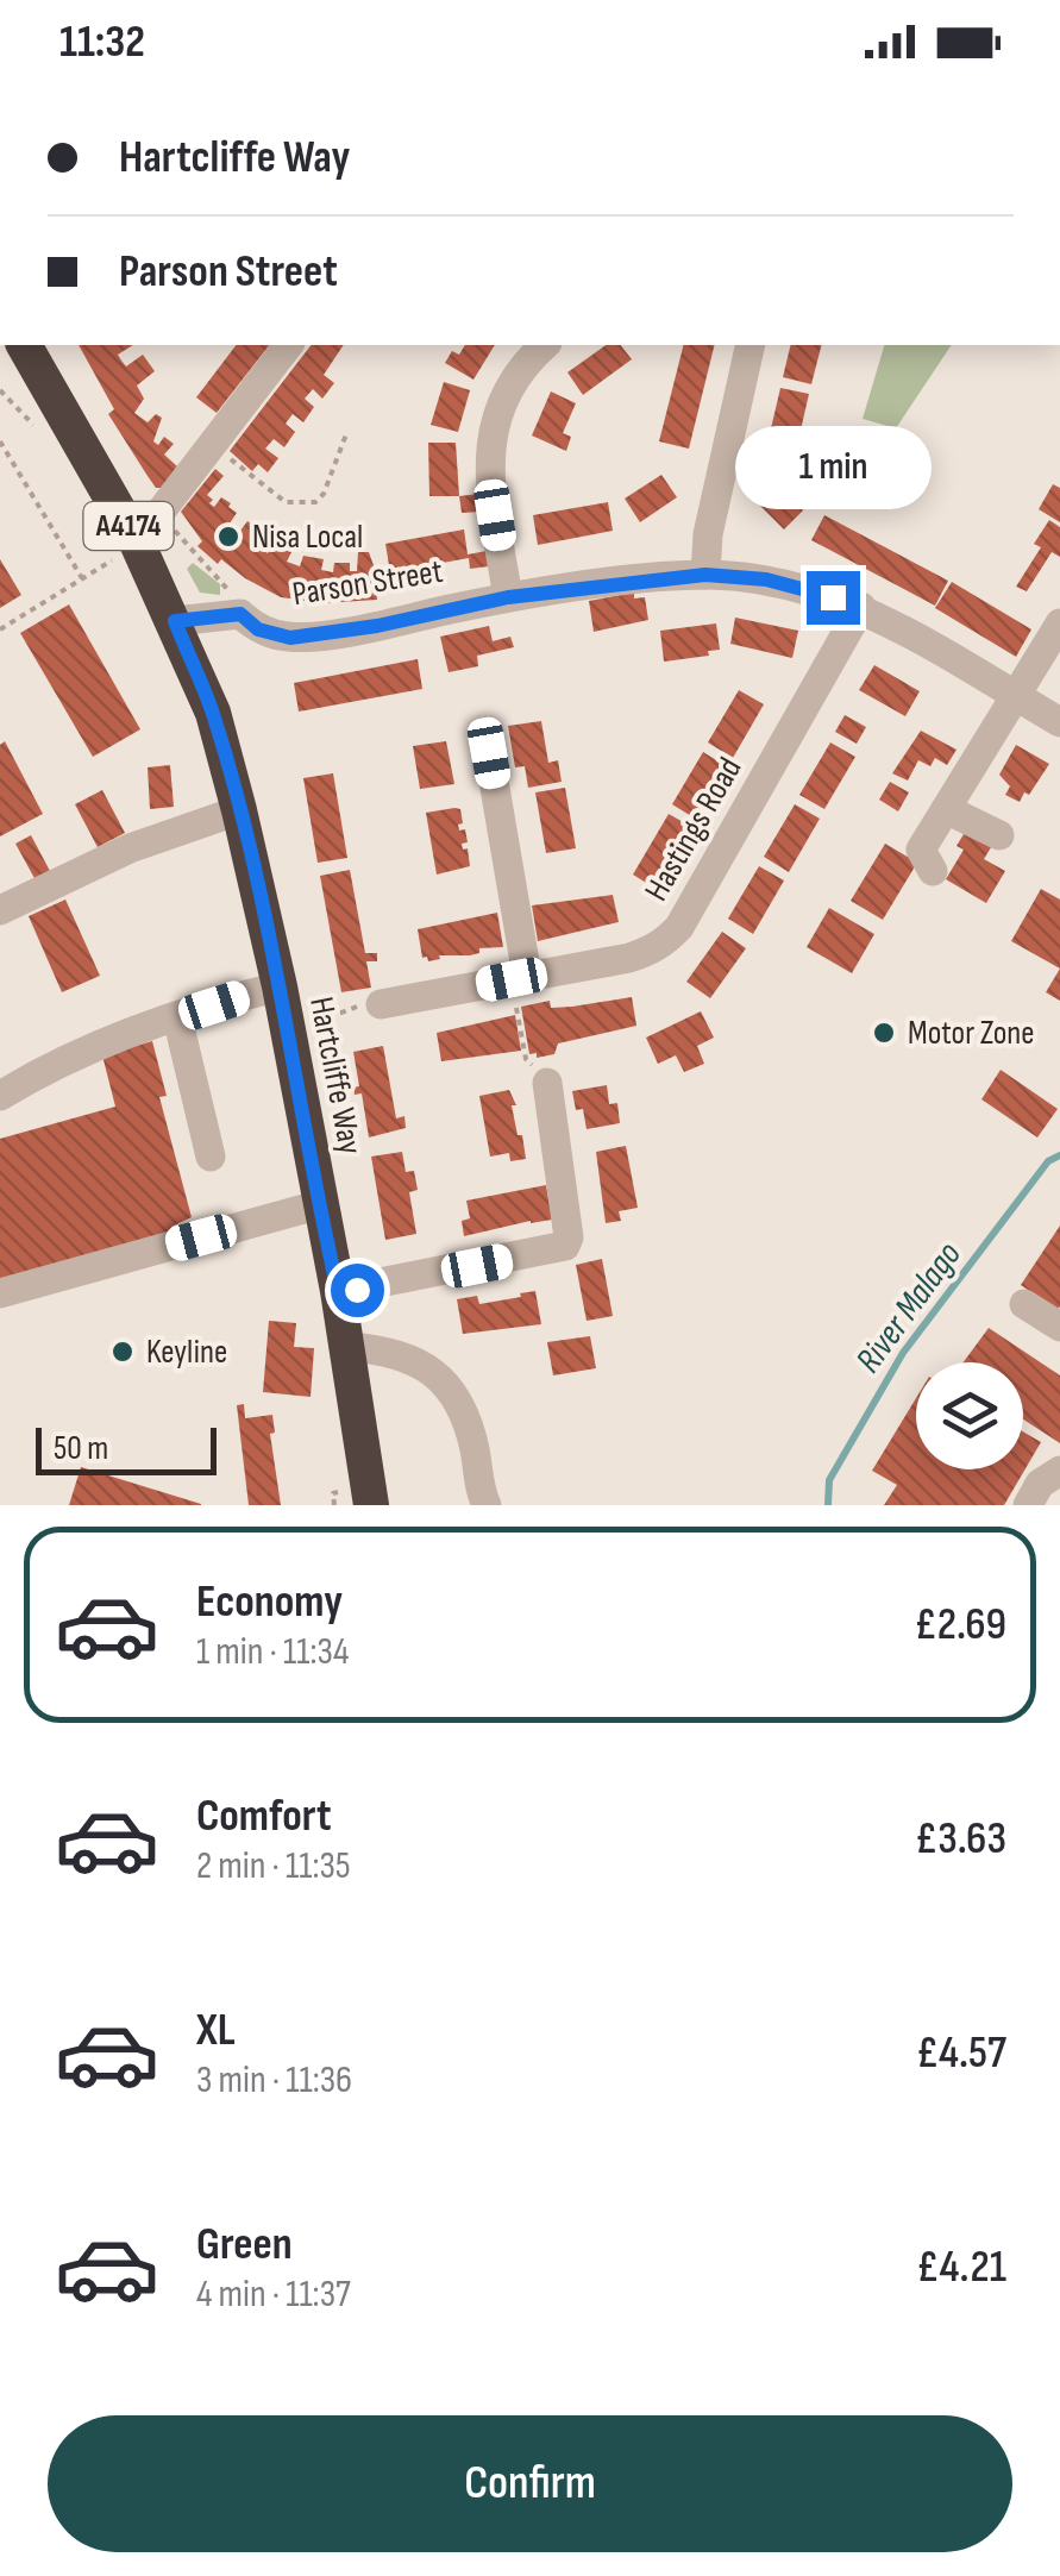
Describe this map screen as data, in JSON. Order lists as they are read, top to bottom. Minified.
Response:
{"streets":{"highway":["A4174","Hartcliffe Way"],"street":["Parson Street","Hastings Road"]},"crossings":[["A4174","Parson Street"],["A4174","Hartcliffe Way"],["Parson Street","Hastings Road"]],"water":["River Malago"],"places":["Nisa Local","Motor Zone","Keyline"],"scale_bar":"50 m","page":{"status":"11:32","banner":["Hartcliffe Way","Parson Street"],"bubble":"1 min","scale":"50 m","list":[{"name":"Economy","note":"1 min · 11:34","value":"£2.69"},{"name":"Comfort","note":"2 min · 11:35","value":"£3.63"},{"name":"XL","note":"3 min · 11:36","value":"£4.57"},{"name":"Green","note":"4 min · 11:37","value":"£4.21"}],"buttons":"Confirm"}}
